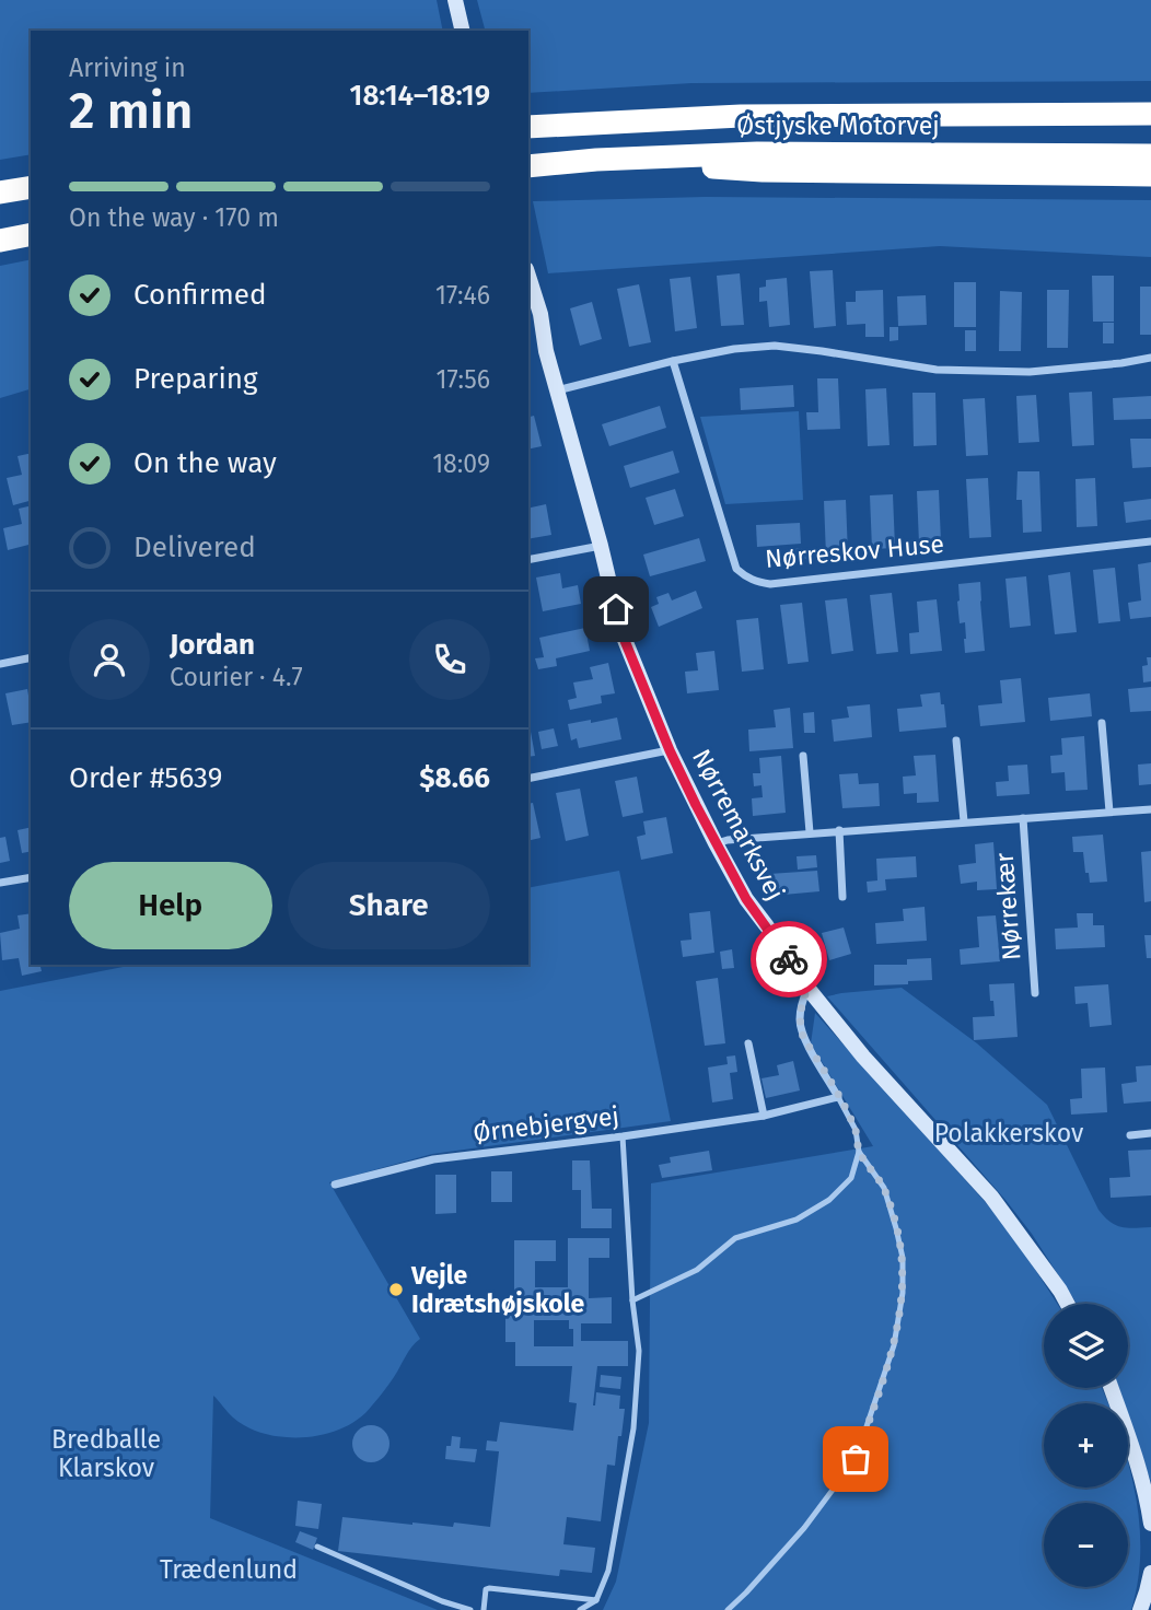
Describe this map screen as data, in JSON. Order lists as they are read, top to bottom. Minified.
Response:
{"streets":{"highway":["Østjyske Motorvej"],"street":["Nørreskov Huse","Nørremarksvej","Nørrekær","Ørnebjergvej"]},"crossings":[["Nørremarksvej","Nørrekær"]],"parks":["Polakkerskov","Bredballe Klarskov","Trædenlund"],"places":["Vejle Idrætshøjskole"],"page":{"heading":["2 min","Arriving in","18:14–18:19"],"panel":["Jordan","Courier · 4.7","Order #5639","$8.66"],"bar":"On the way · 170 m","list":[["Confirmed","17:46"],["Preparing","17:56"],["On the way","18:09"],"Delivered"],"buttons":["Help","Share"],"map_buttons":["+","−"]}}
